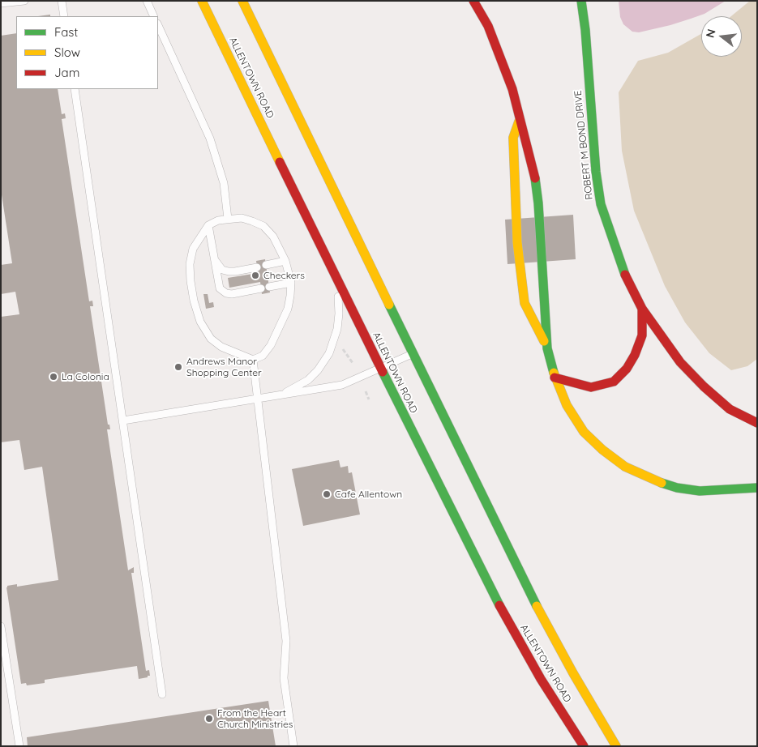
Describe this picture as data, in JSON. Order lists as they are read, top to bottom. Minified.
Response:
{"streets":{"street":["ALLENTOWN ROAD","ROBERT M BOND DRIVE"]},"places":["Checkers","Andrews Manor Shopping Center","La Colonia","Cafe Allentown","From the Heart Church Ministries"],"legend":["Fast","Slow","Jam"],"north":"left"}
